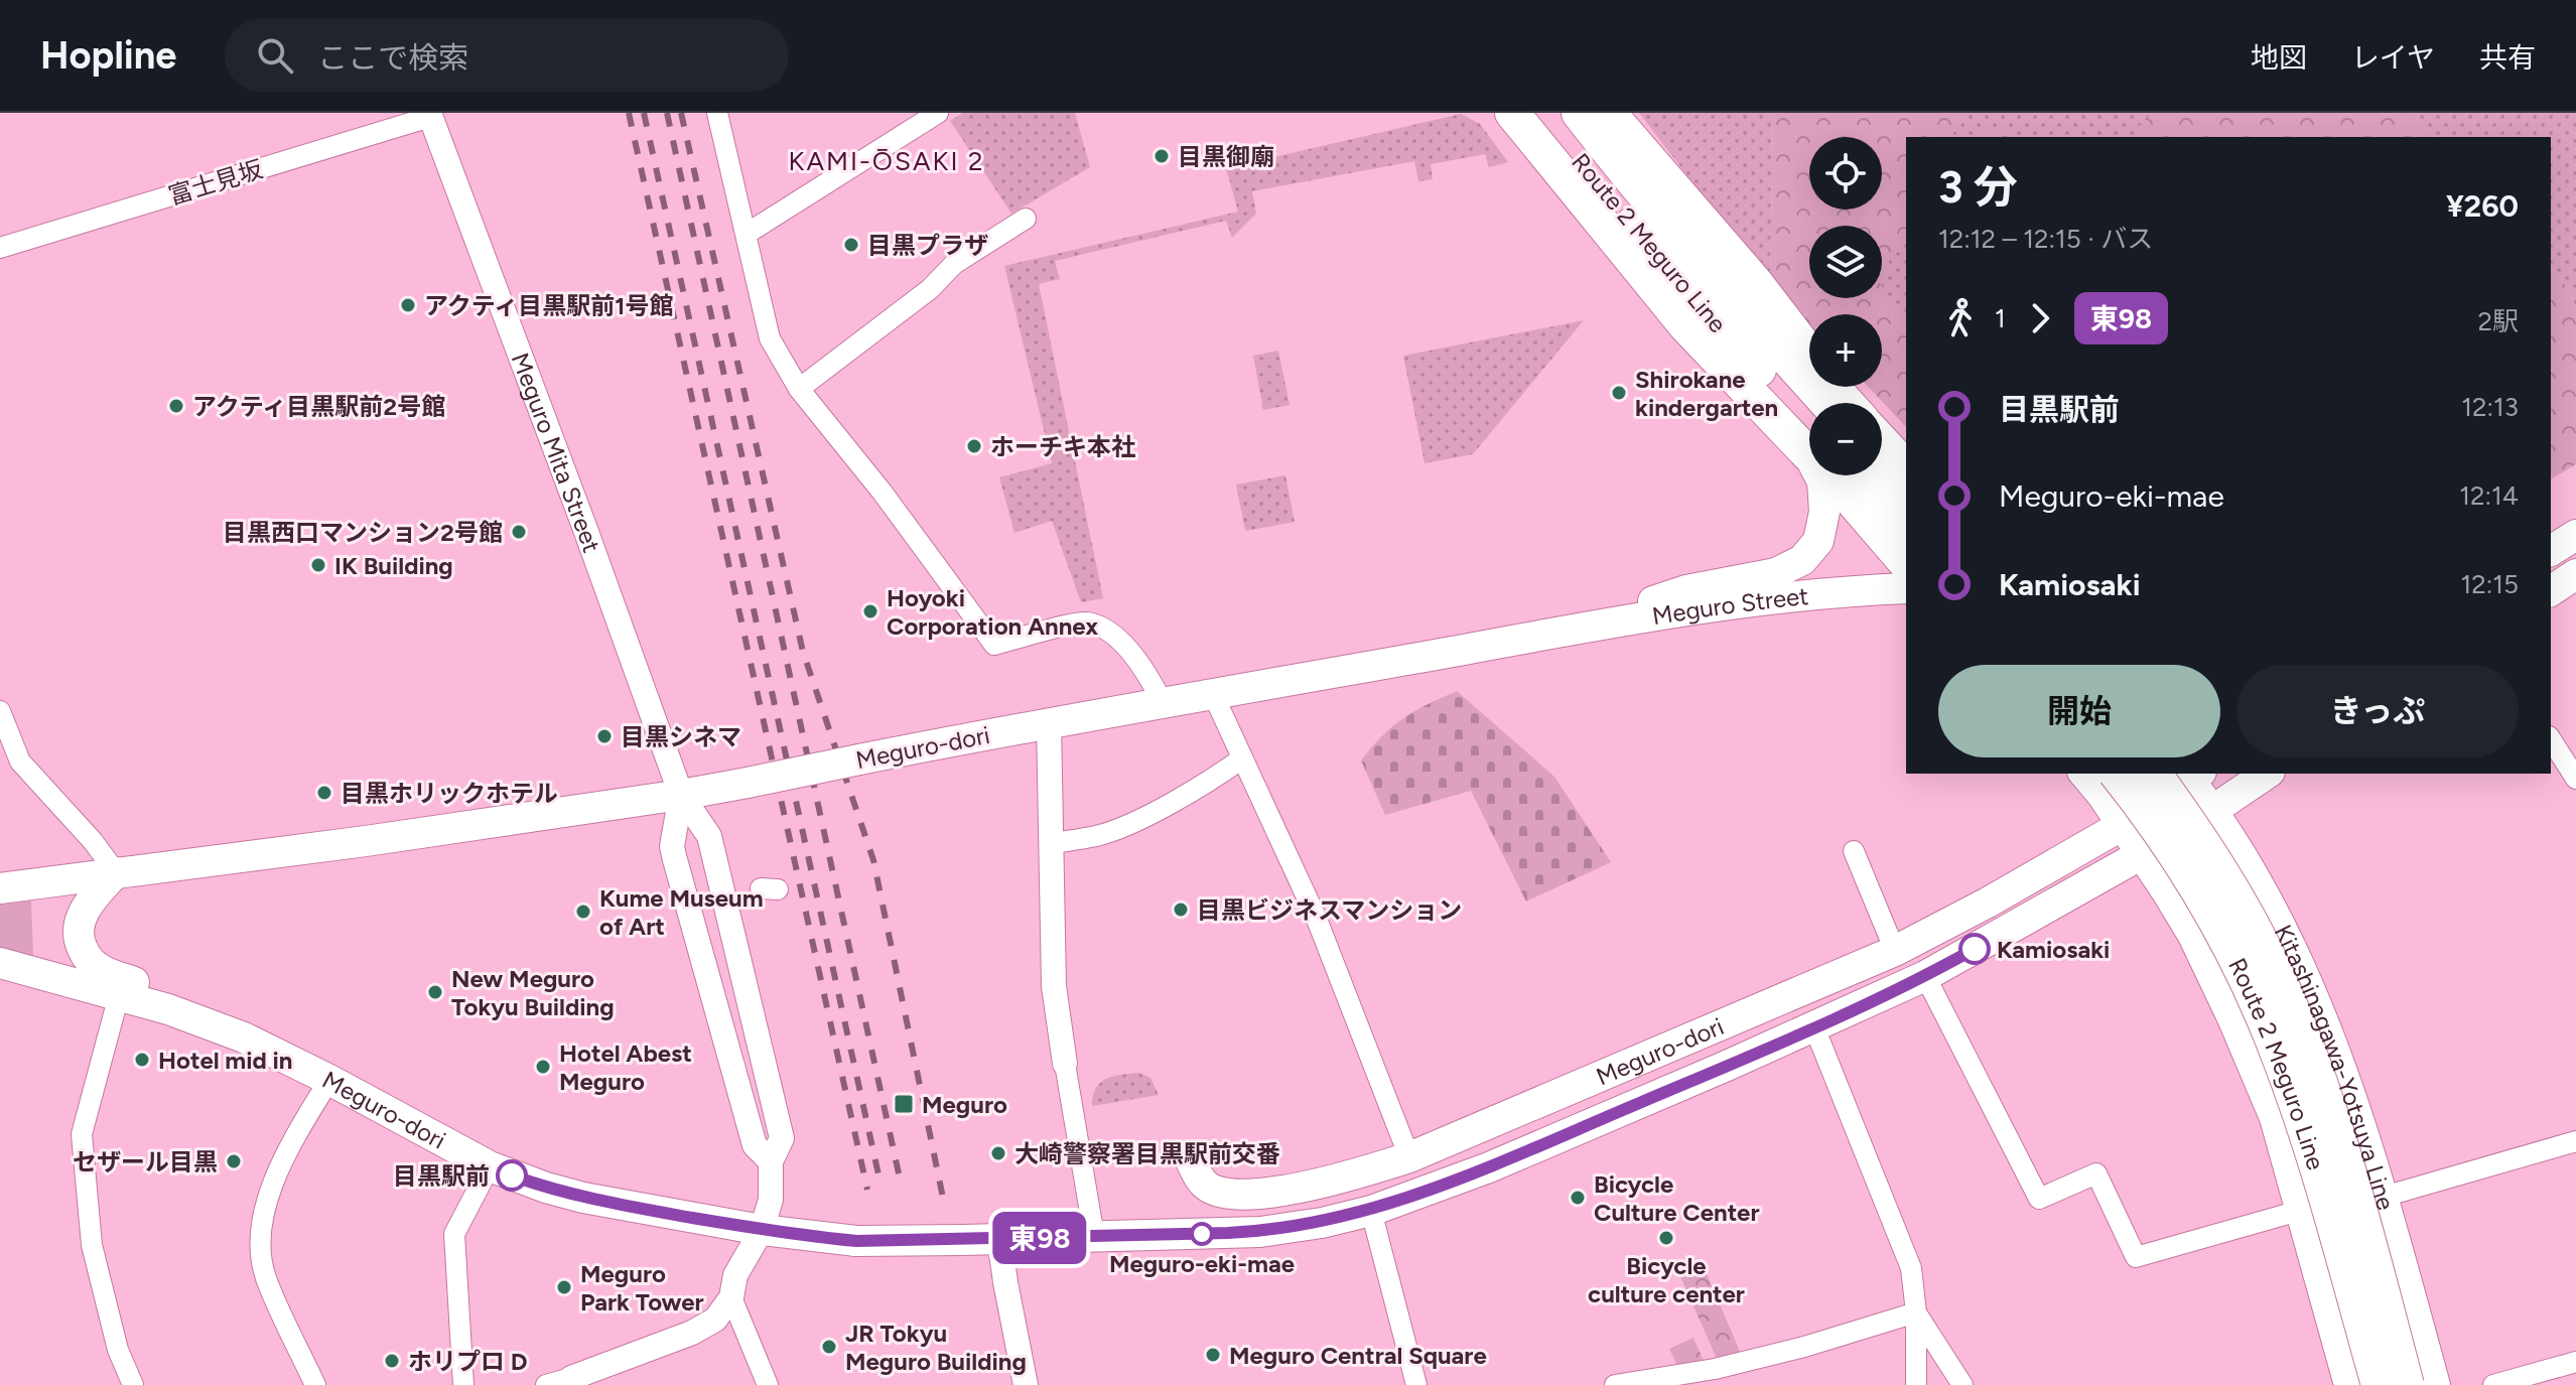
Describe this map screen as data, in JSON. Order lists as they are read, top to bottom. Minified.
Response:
{"streets":{"highway":["Route 2 Meguro Line"],"main road":["Meguro Street","Meguro-dori","Kitashinagawa-Yotsuya Line"],"street":["富士見坂","Meguro Mita Street"]},"crossings":[["富士見坂","Meguro Mita Street"],["Meguro Mita Street","Meguro-dori"],["Meguro Street","Meguro-dori"]],"districts":["KAMI-ŌSAKI 2"],"places":{"other":["目黒御廟","目黒プラザ","アクティ目黒駅前1号館","Shirokane kindergarten","アクティ目黒駅前2号館","ホーチキ本社","目黒西口マンション2号館","IK Building","Hoyoki Corporation Annex","目黒シネマ","目黒ホリックホテル","目黒ビジネスマンション","Kume Museum of Art","Kamiosaki","New Meguro Tokyu Building","Hotel mid in","Hotel Abest Meguro","大崎警察署目黒駅前交番","セザール目黒","目黒駅前","Bicycle Culture Center","Meguro-eki-mae","Bicycle culture center","Meguro Park Tower","JR Tokyu Meguro Building","Meguro Central Square","ホリプロ D"],"transit":["Meguro"]},"lines":["bus line 東98"],"page":{"header":"Hopline","search":"ここで検索","nav":["地図","レイヤ","共有"],"on_map":"東98","map_buttons":["+","−"],"heading":["3 分","12:12 – 12:15 · バス","¥260"],"legs":["1","東98","2駅"],"list":[{"name":"目黒駅前","value":"12:13"},{"name":"Meguro-eki-mae","value":"12:14"},{"name":"Kamiosaki","value":"12:15"}],"buttons":["開始","きっぷ"]}}
